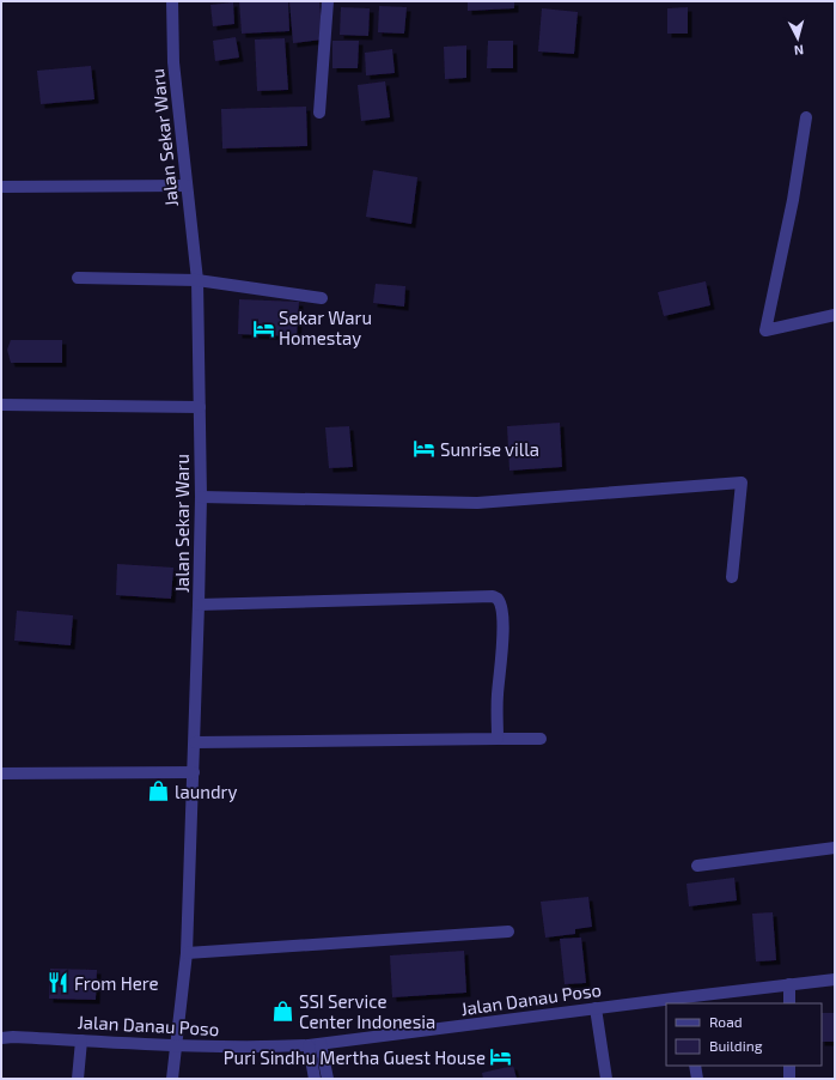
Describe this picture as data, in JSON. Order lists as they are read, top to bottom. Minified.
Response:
{"streets":{"street":["Jalan Sekar Waru","Jalan Danau Poso"]},"crossings":[["Jalan Sekar Waru","Jalan Danau Poso"]],"places":{"hotel":["Sekar Waru Homestay","Sunrise villa","Puri Sindhu Mertha Guest House"],"shop":["laundry","SSI Service Center Indonesia"],"restaurant":["From Here"]},"legend":["Road","Building"],"north":"bottom"}
